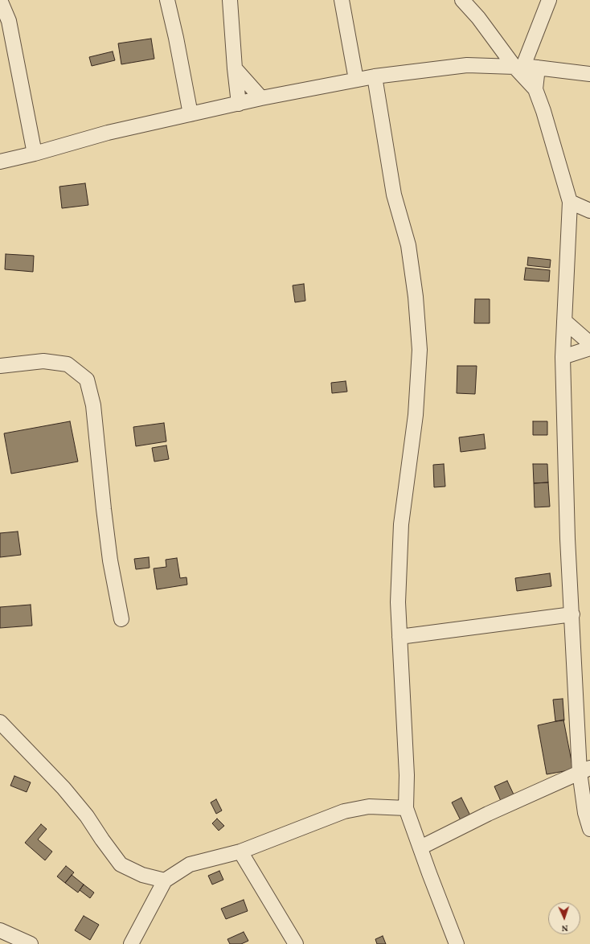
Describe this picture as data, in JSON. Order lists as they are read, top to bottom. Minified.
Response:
{"north":"bottom"}
